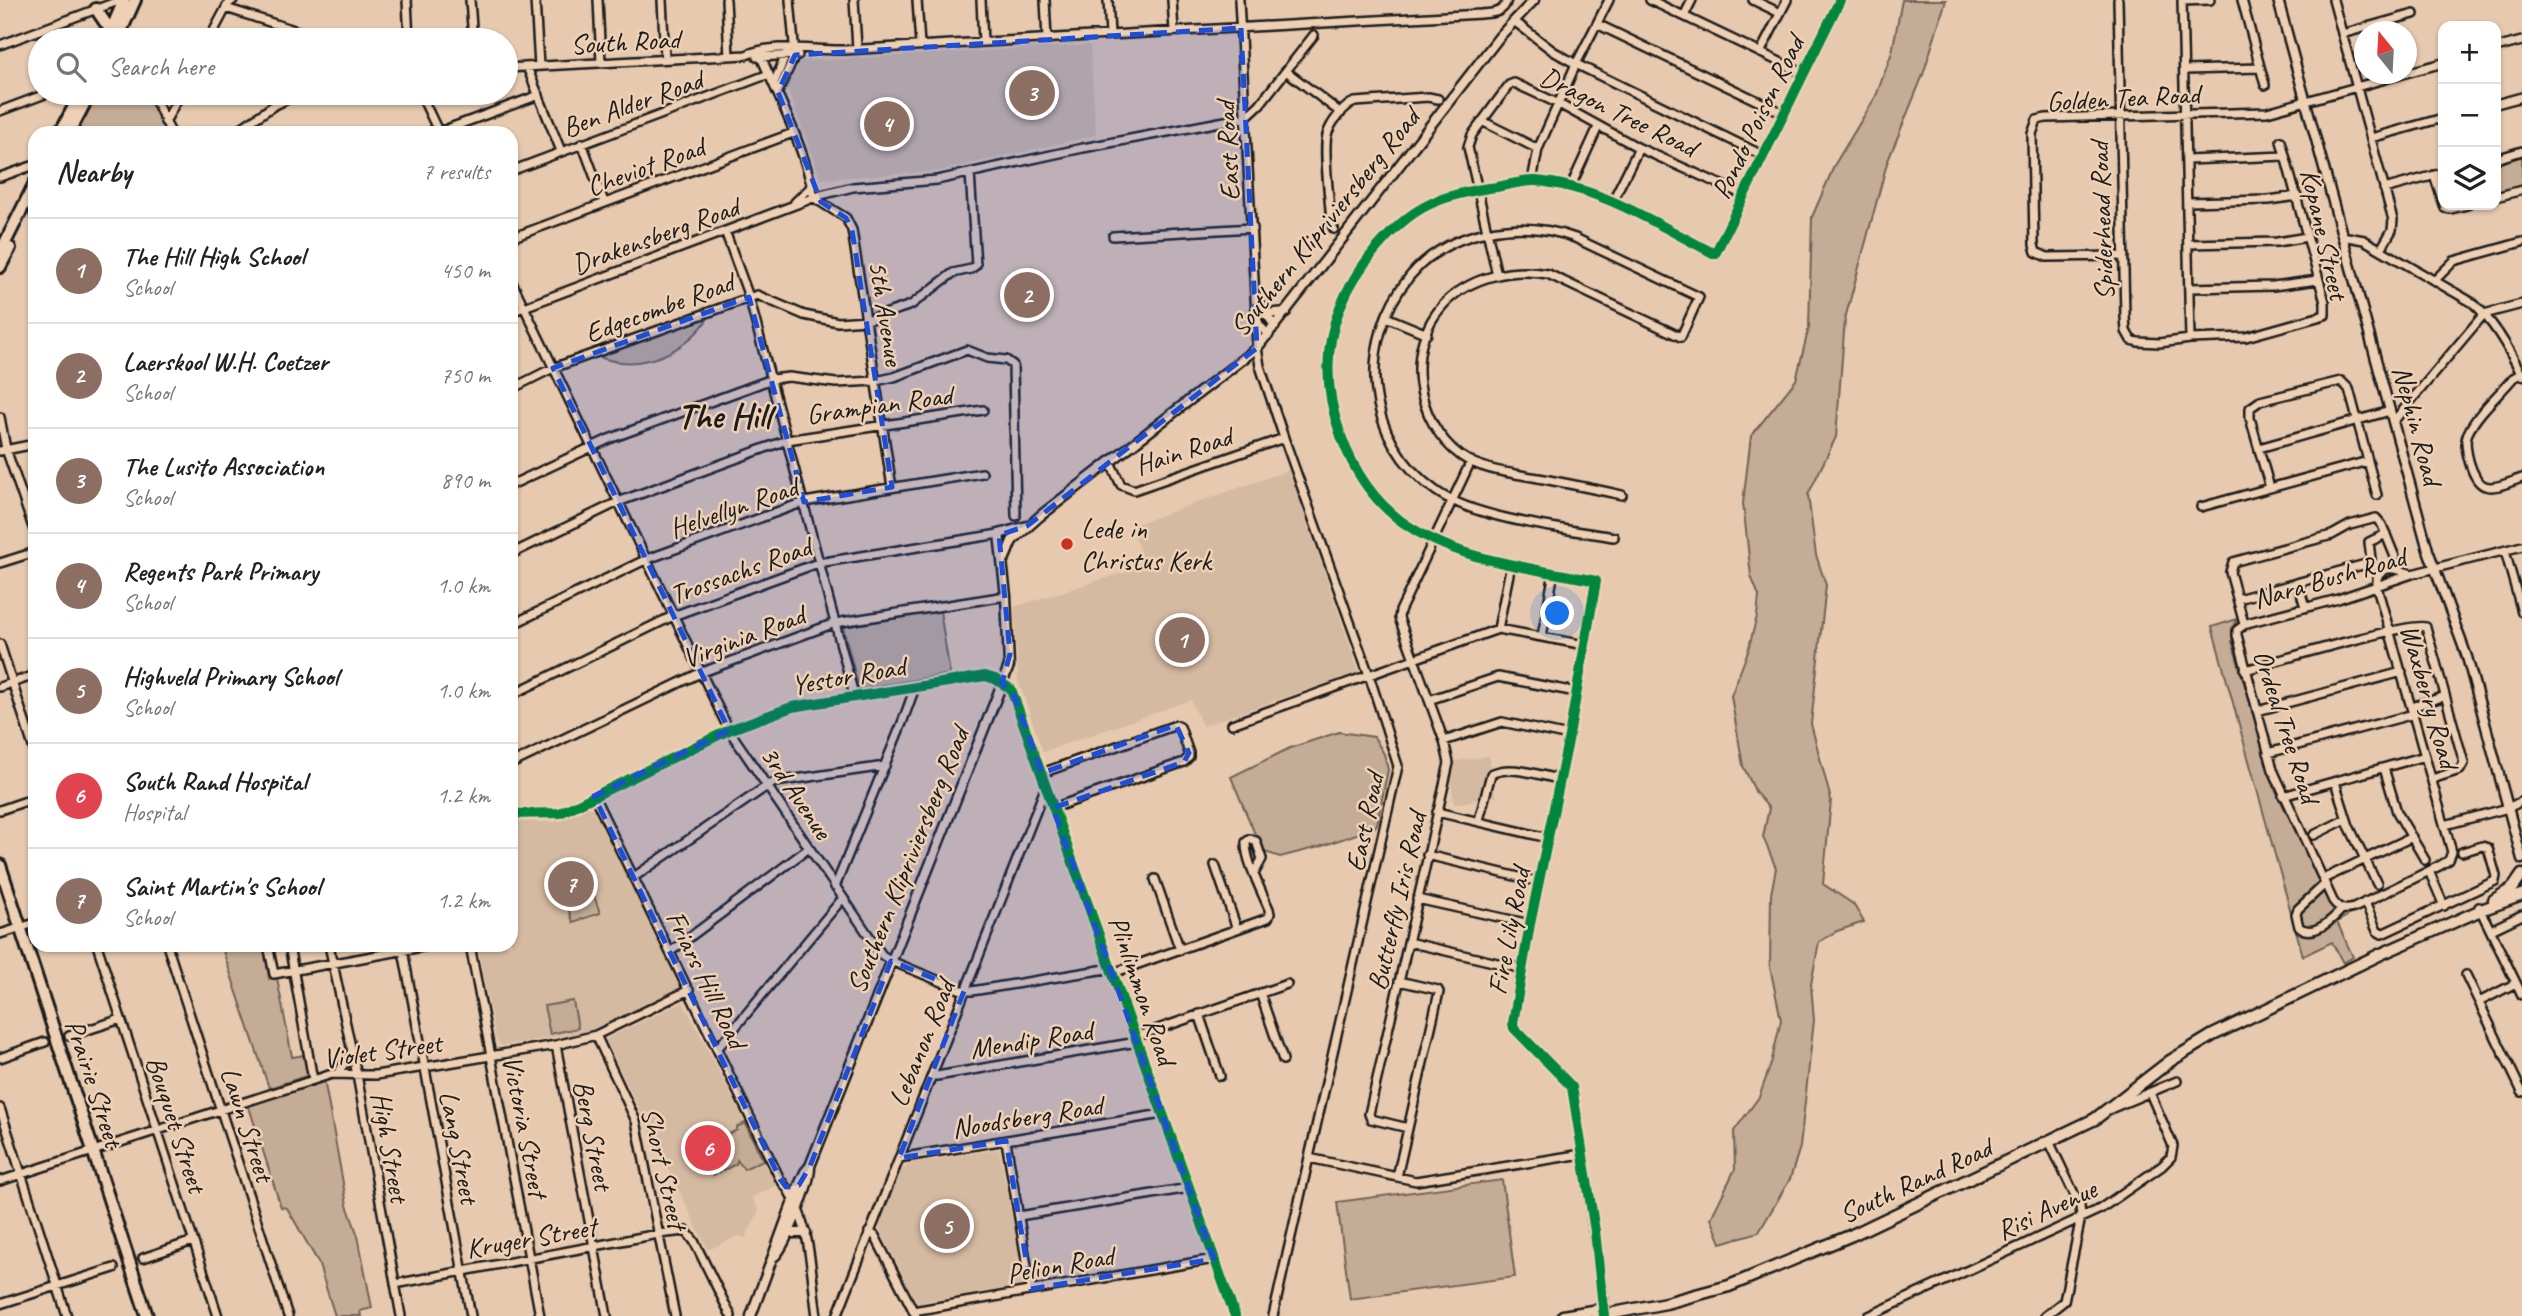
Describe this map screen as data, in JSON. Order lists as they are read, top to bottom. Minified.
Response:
{"streets":{"main road":["Prairie Street","South Rand Road"],"street":["South Road","Golden Tea Road","Ben Alder Road","Dragon Tree Road","Pondo Poison Road","East Road","Cheviot Road","Spiderhead Road","Southern Klipriviersberg Road","Kopane Street","Drakensberg Road","Edgecombe Road","5th Avenue","Grampian Road","Nephin Road","Hain Road","Helvellyn Road","Trossachs Road","Nara Bush Road","Virginia Road","Yestor Road","Waxberry Road","Ordeal Tree Road","3rd Avenue","Butterfly Iris Road","Fire Lily Road","Friars Hill Road","Plinlimmon Road","Mendip Road","Lebanon Road","Violet Street","Noodsberg Road","Bouquet Street","Lawn Street","Victoria Street","Berg Street","High Street","Lang Street","Short Street","Risi Avenue","Kruger Street","Pelion Road"]},"crossings":[["South Road","East Road"],["Golden Tea Road","Spiderhead Road"],["Golden Tea Road","Nephin Road"],["Dragon Tree Road","Pondo Poison Road"],["East Road","Southern Klipriviersberg Road"],["East Road","Hain Road"],["Spiderhead Road","Kopane Street"],["Southern Klipriviersberg Road","Hain Road"],["Southern Klipriviersberg Road","Trossachs Road"],["Southern Klipriviersberg Road","Virginia Road"],["Southern Klipriviersberg Road","Yestor Road"],["Southern Klipriviersberg Road","3rd Avenue"],["Southern Klipriviersberg Road","Friars Hill Road"],["Southern Klipriviersberg Road","Plinlimmon Road"],["Drakensberg Road","5th Avenue"],["Drakensberg Road","3rd Avenue"],["Edgecombe Road","5th Avenue"],["Edgecombe Road","3rd Avenue"],["5th Avenue","Grampian Road"],["5th Avenue","Helvellyn Road"],["Grampian Road","3rd Avenue"],["Nephin Road","Nara Bush Road"],["Helvellyn Road","3rd Avenue"],["Trossachs Road","3rd Avenue"],["Nara Bush Road","Waxberry Road"],["Nara Bush Road","Ordeal Tree Road"],["Virginia Road","3rd Avenue"],["Yestor Road","3rd Avenue"],["Yestor Road","Friars Hill Road"],["Yestor Road","Plinlimmon Road"],["3rd Avenue","Lebanon Road"],["Fire Lily Road","South Rand Road"],["Friars Hill Road","Violet Street"],["Plinlimmon Road","Mendip Road"],["Plinlimmon Road","Lebanon Road"],["Plinlimmon Road","Noodsberg Road"],["Plinlimmon Road","Pelion Road"],["Mendip Road","Lebanon Road"],["Lebanon Road","Noodsberg Road"],["Violet Street","Prairie Street"],["Violet Street","Bouquet Street"],["Violet Street","Lawn Street"],["Violet Street","Victoria Street"],["Violet Street","Berg Street"],["Violet Street","High Street"],["Violet Street","Lang Street"],["Violet Street","Short Street"],["Victoria Street","Kruger Street"],["Berg Street","Kruger Street"],["High Street","Kruger Street"],["Lang Street","Kruger Street"],["Short Street","Kruger Street"],["South Rand Road","Risi Avenue"]],"districts":["The Hill"],"places":["Lede in Christus Kerk"],"north":"top","page":{"map_buttons":["+","−"],"search":"Search here","pins":["3","4","2","1","7","6","5"],"heading":["Nearby","7 results"],"list":[{"mark":"1","name":"The Hill High School","note":"School","value":"450 m"},{"mark":"2","name":"Laerskool W.H. Coetzer","note":"School","value":"750 m"},{"mark":"3","name":"The Lusito Association","note":"School","value":"890 m"},{"mark":"4","name":"Regents Park Primary","note":"School","value":"1.0 km"},{"mark":"5","name":"Highveld Primary School","note":"School","value":"1.0 km"},{"mark":"6","name":"South Rand Hospital","note":"Hospital","value":"1.2 km"},{"mark":"7","name":"Saint Martin's School","note":"School","value":"1.2 km"}]}}
